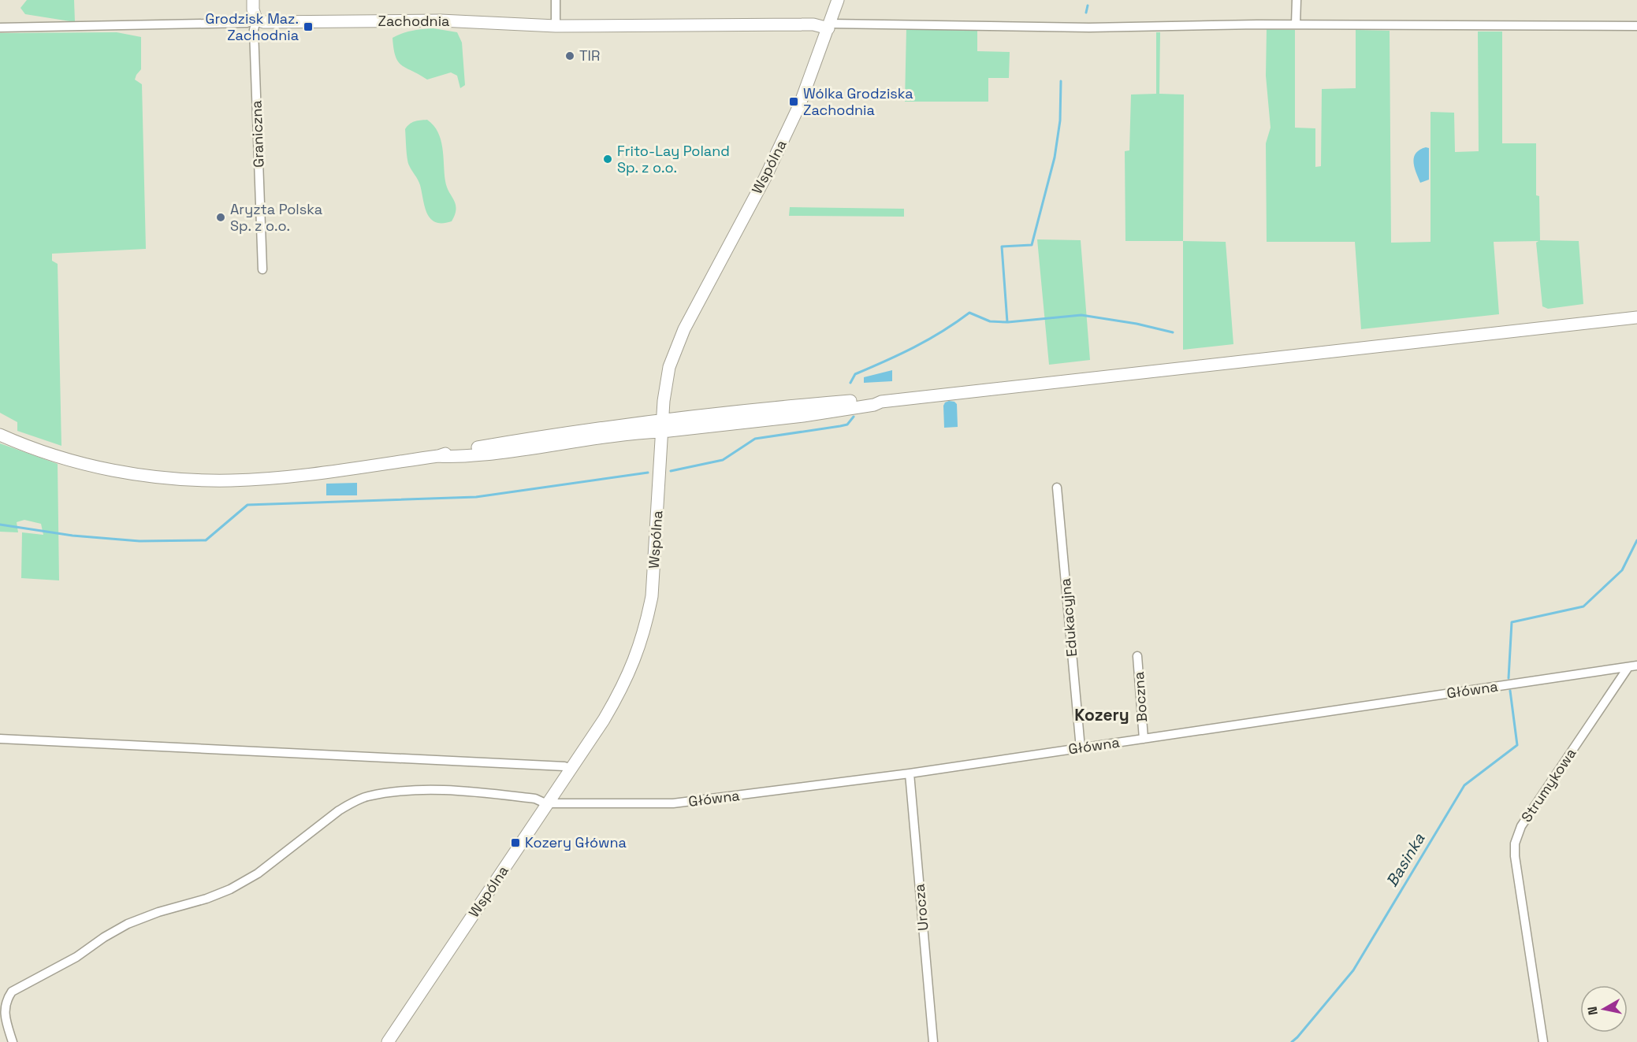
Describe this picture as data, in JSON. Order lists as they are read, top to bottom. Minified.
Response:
{"streets":{"street":["Zachodnia","Graniczna","Wspólna","Edukacyjna","Główna","Boczna","Strumykowa","Urocza"]},"crossings":[["Zachodnia","Graniczna"],["Zachodnia","Wspólna"],["Wspólna","Główna"],["Edukacyjna","Główna"],["Główna","Boczna"],["Główna","Strumykowa"],["Główna","Urocza"]],"districts":["Kozery"],"water":["Basinka"],"places":{"transit":["Grodzisk Maz. Zachodnia","Wólka Grodziska Zachodnia","Kozery Główna"],"other":["TIR","Frito-Lay Poland Sp. z o.o.","Aryzta Polska Sp. z o.o."]},"north":"left"}
